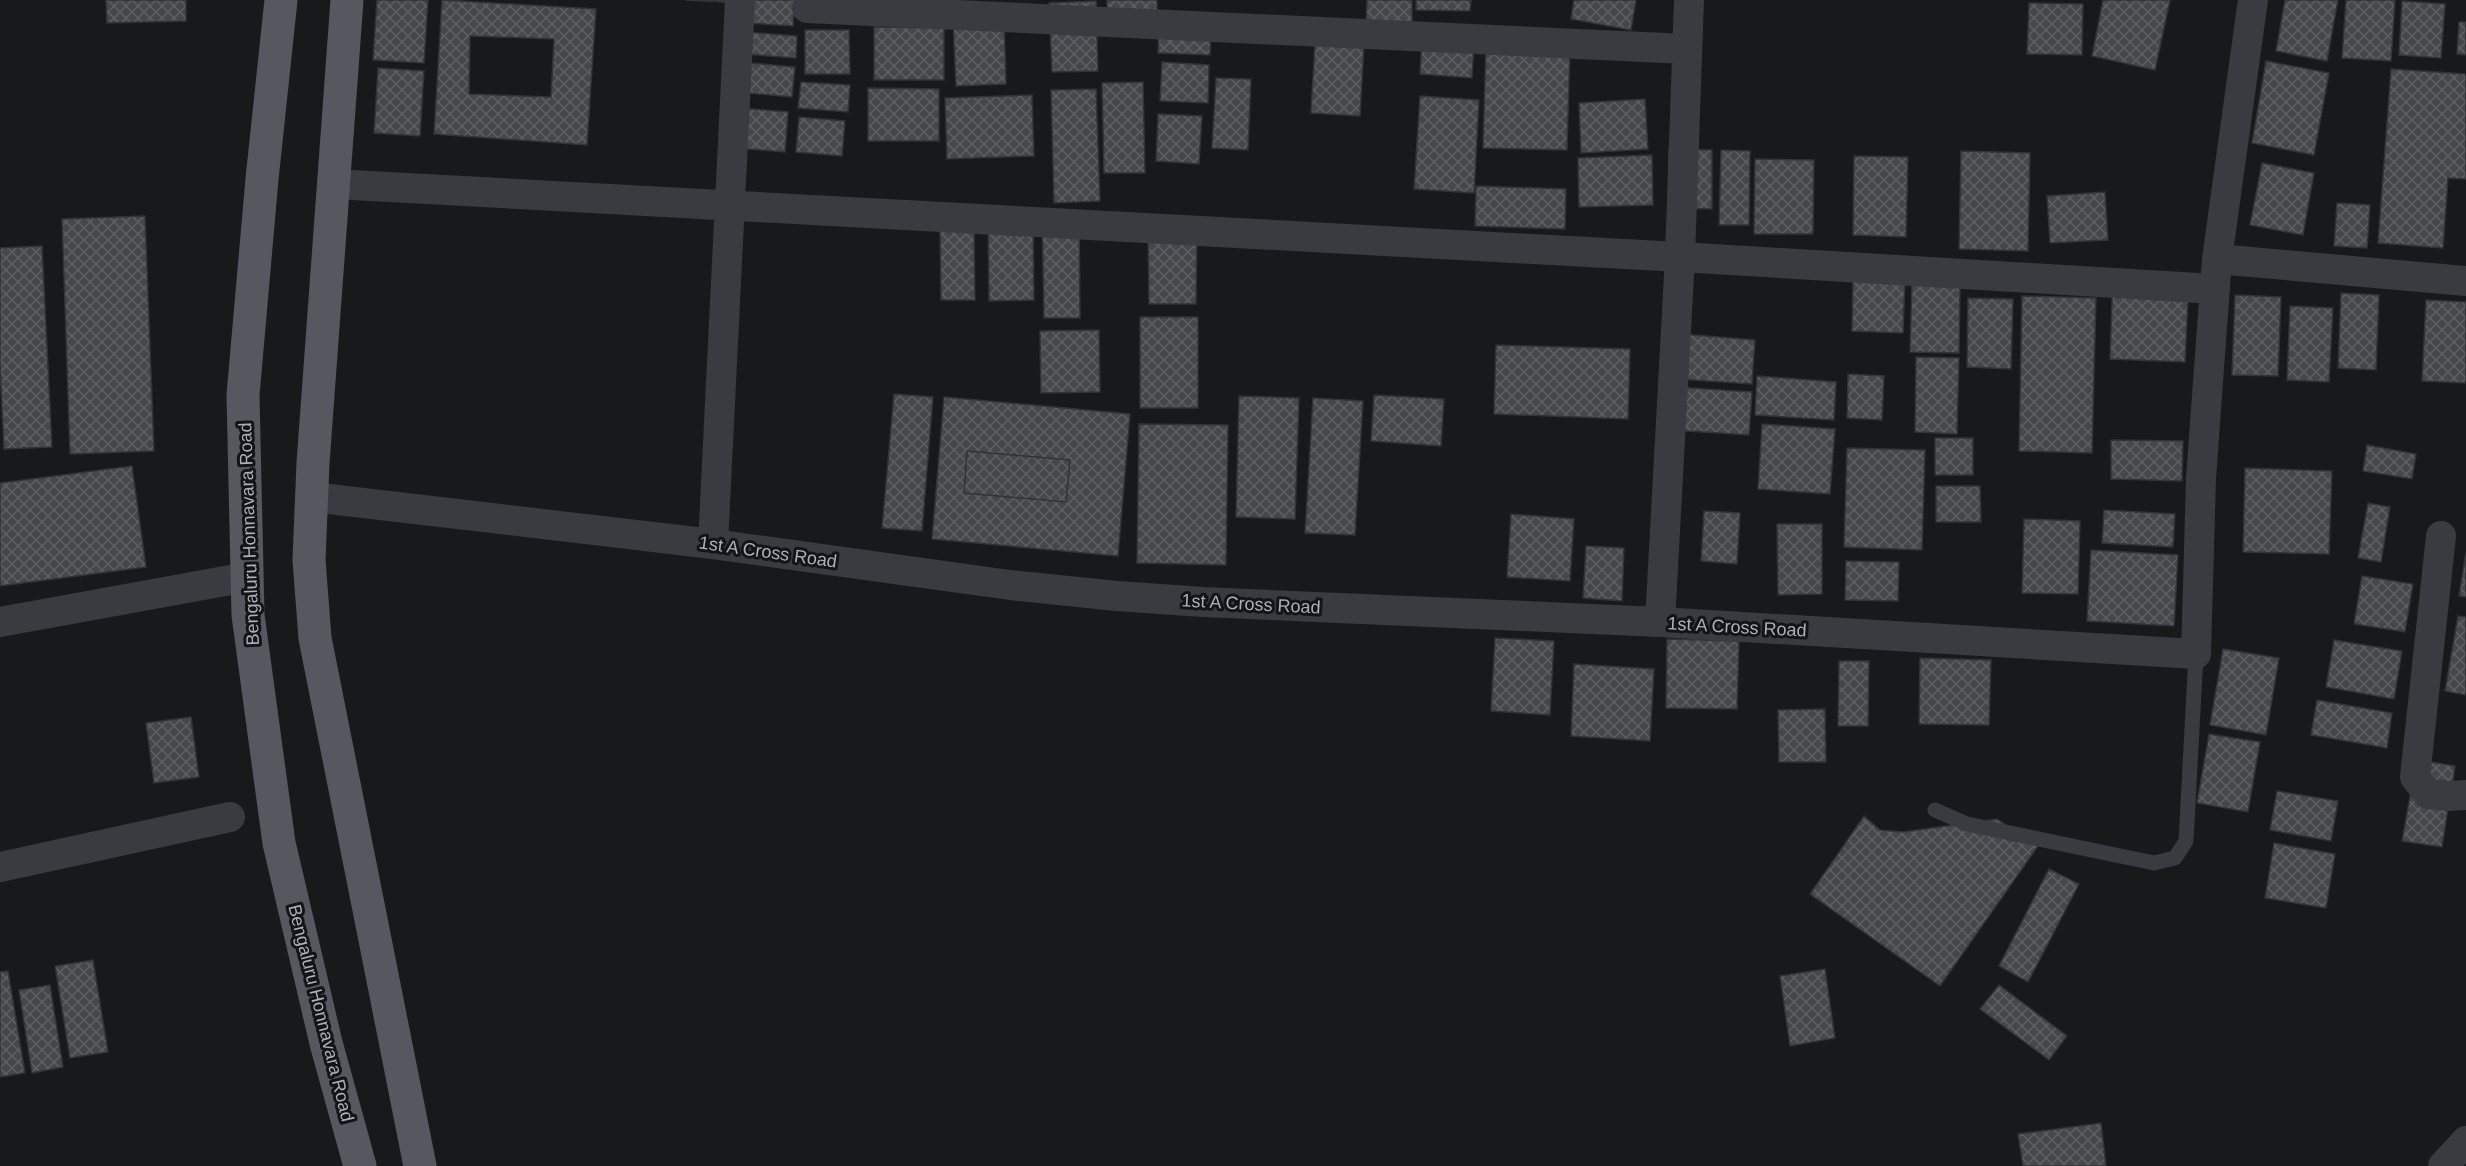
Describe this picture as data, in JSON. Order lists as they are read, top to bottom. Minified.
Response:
{"streets":{"main road":["Bengaluru Honnavara Road"],"street":["1st A Cross Road"]}}
